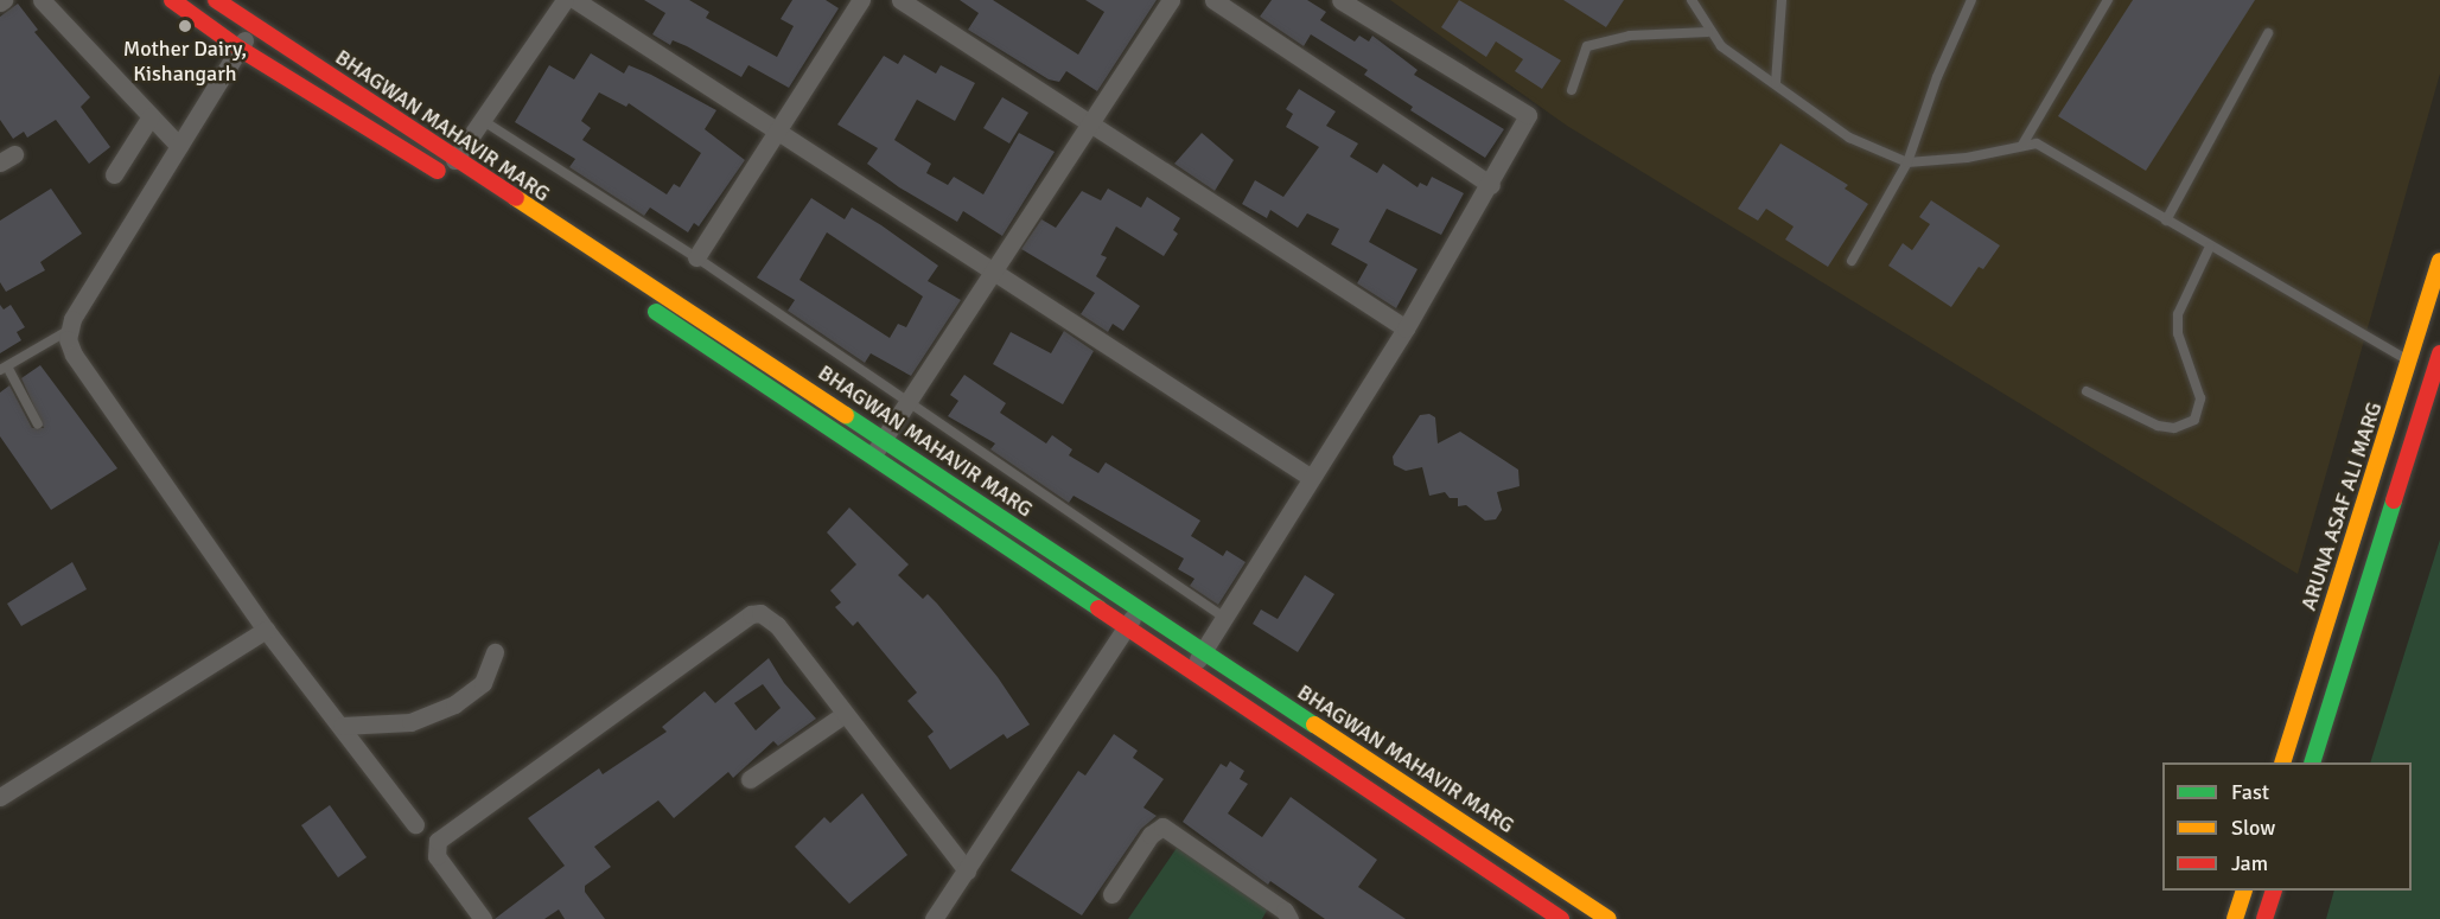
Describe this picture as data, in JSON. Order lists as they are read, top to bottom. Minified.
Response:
{"streets":{"street":["BHAGWAN MAHAVIR MARG","ARUNA ASAF ALI MARG"]},"places":["Mother Dairy, Kishangarh"],"legend":["Fast","Slow","Jam"]}
